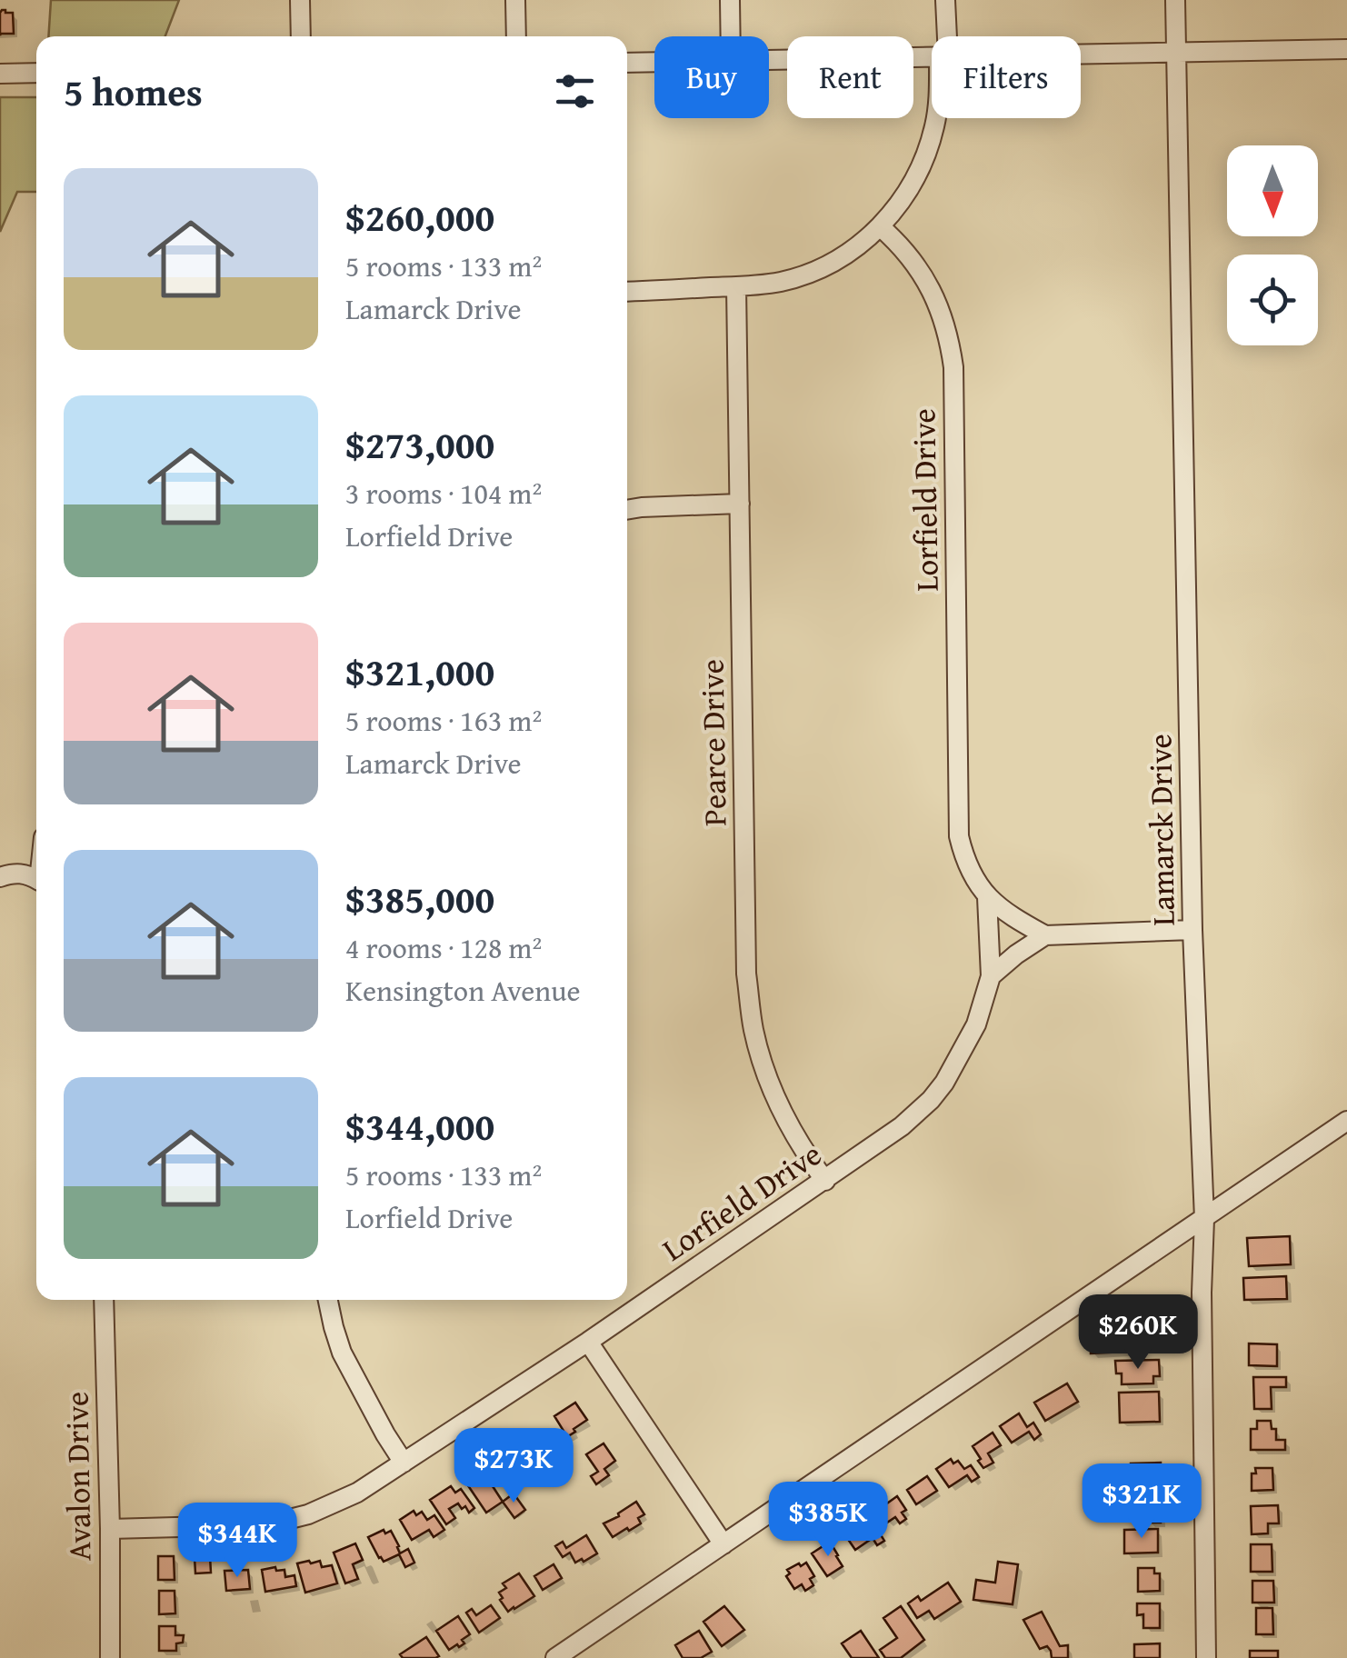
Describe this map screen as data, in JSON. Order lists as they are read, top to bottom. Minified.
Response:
{"streets":{"street":["Lorfield Drive","Pearce Drive","Lamarck Drive","Avalon Drive"]},"crossings":[["Lorfield Drive","Pearce Drive"],["Lorfield Drive","Avalon Drive"]],"north":"bottom","page":{"chip":["Buy","Rent","Filters"],"heading":"5 homes","list":[{"name":"$260,000","note":"5 rooms · 133 m² · Lamarck Drive"},{"name":"$273,000","note":"3 rooms · 104 m² · Lorfield Drive"},{"name":"$321,000","note":"5 rooms · 163 m² · Lamarck Drive"},{"name":"$385,000","note":"4 rooms · 128 m² · Kensington Avenue"},{"name":"$344,000","note":"5 rooms · 133 m² · Lorfield Drive"}],"price":["$260K","$273K","$321K","$385K","$344K"]}}
